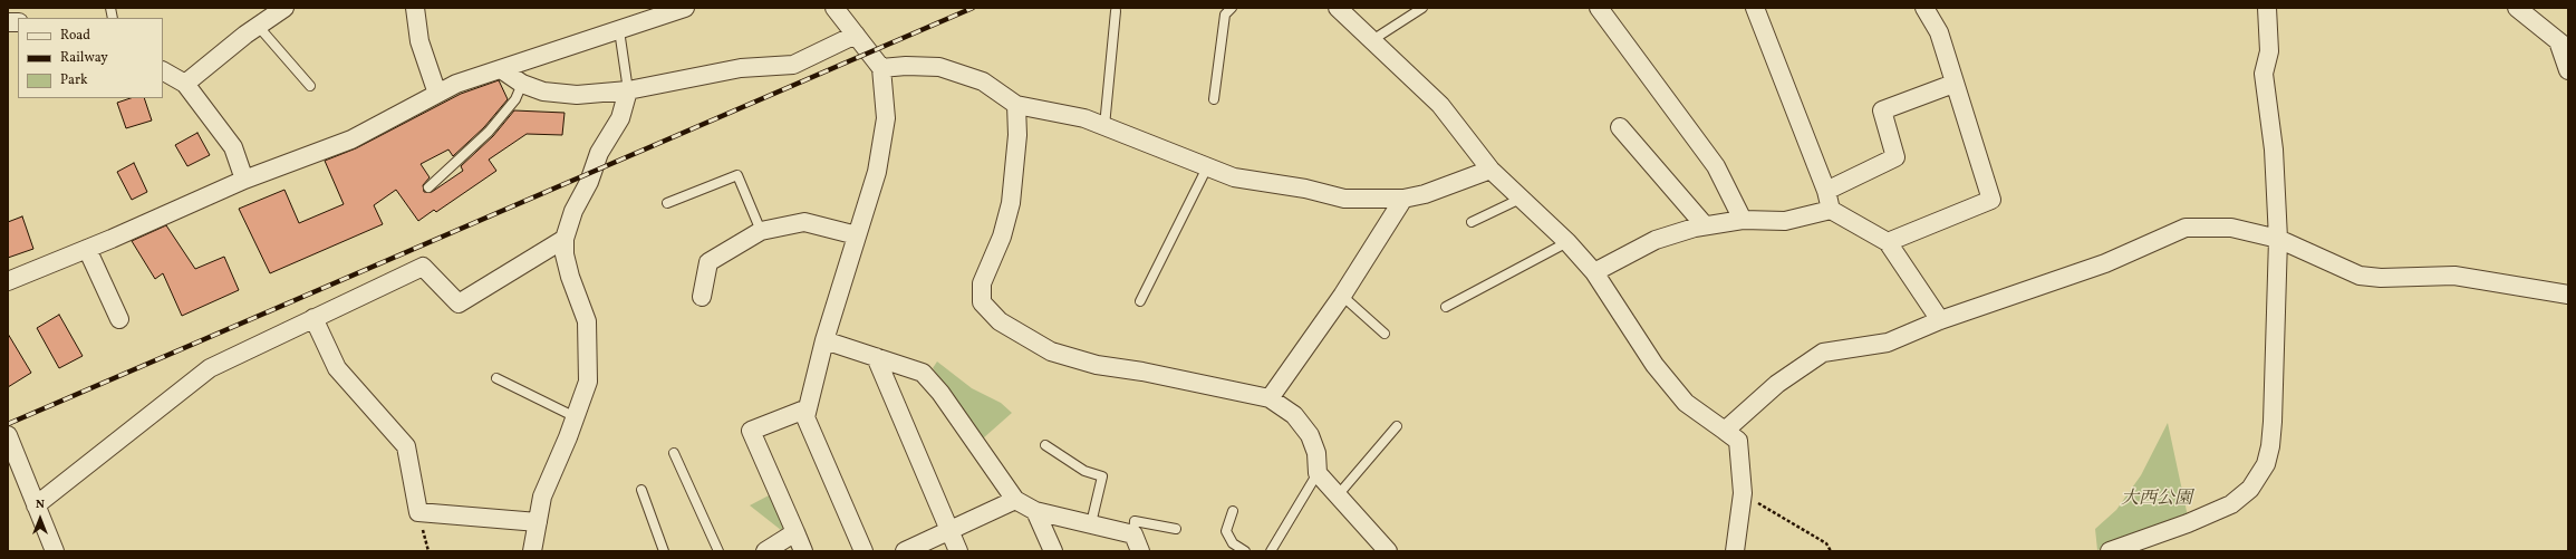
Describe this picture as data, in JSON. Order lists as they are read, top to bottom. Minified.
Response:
{"parks":["大西公園"],"legend":["Road","Railway","Park"],"north":"top"}
